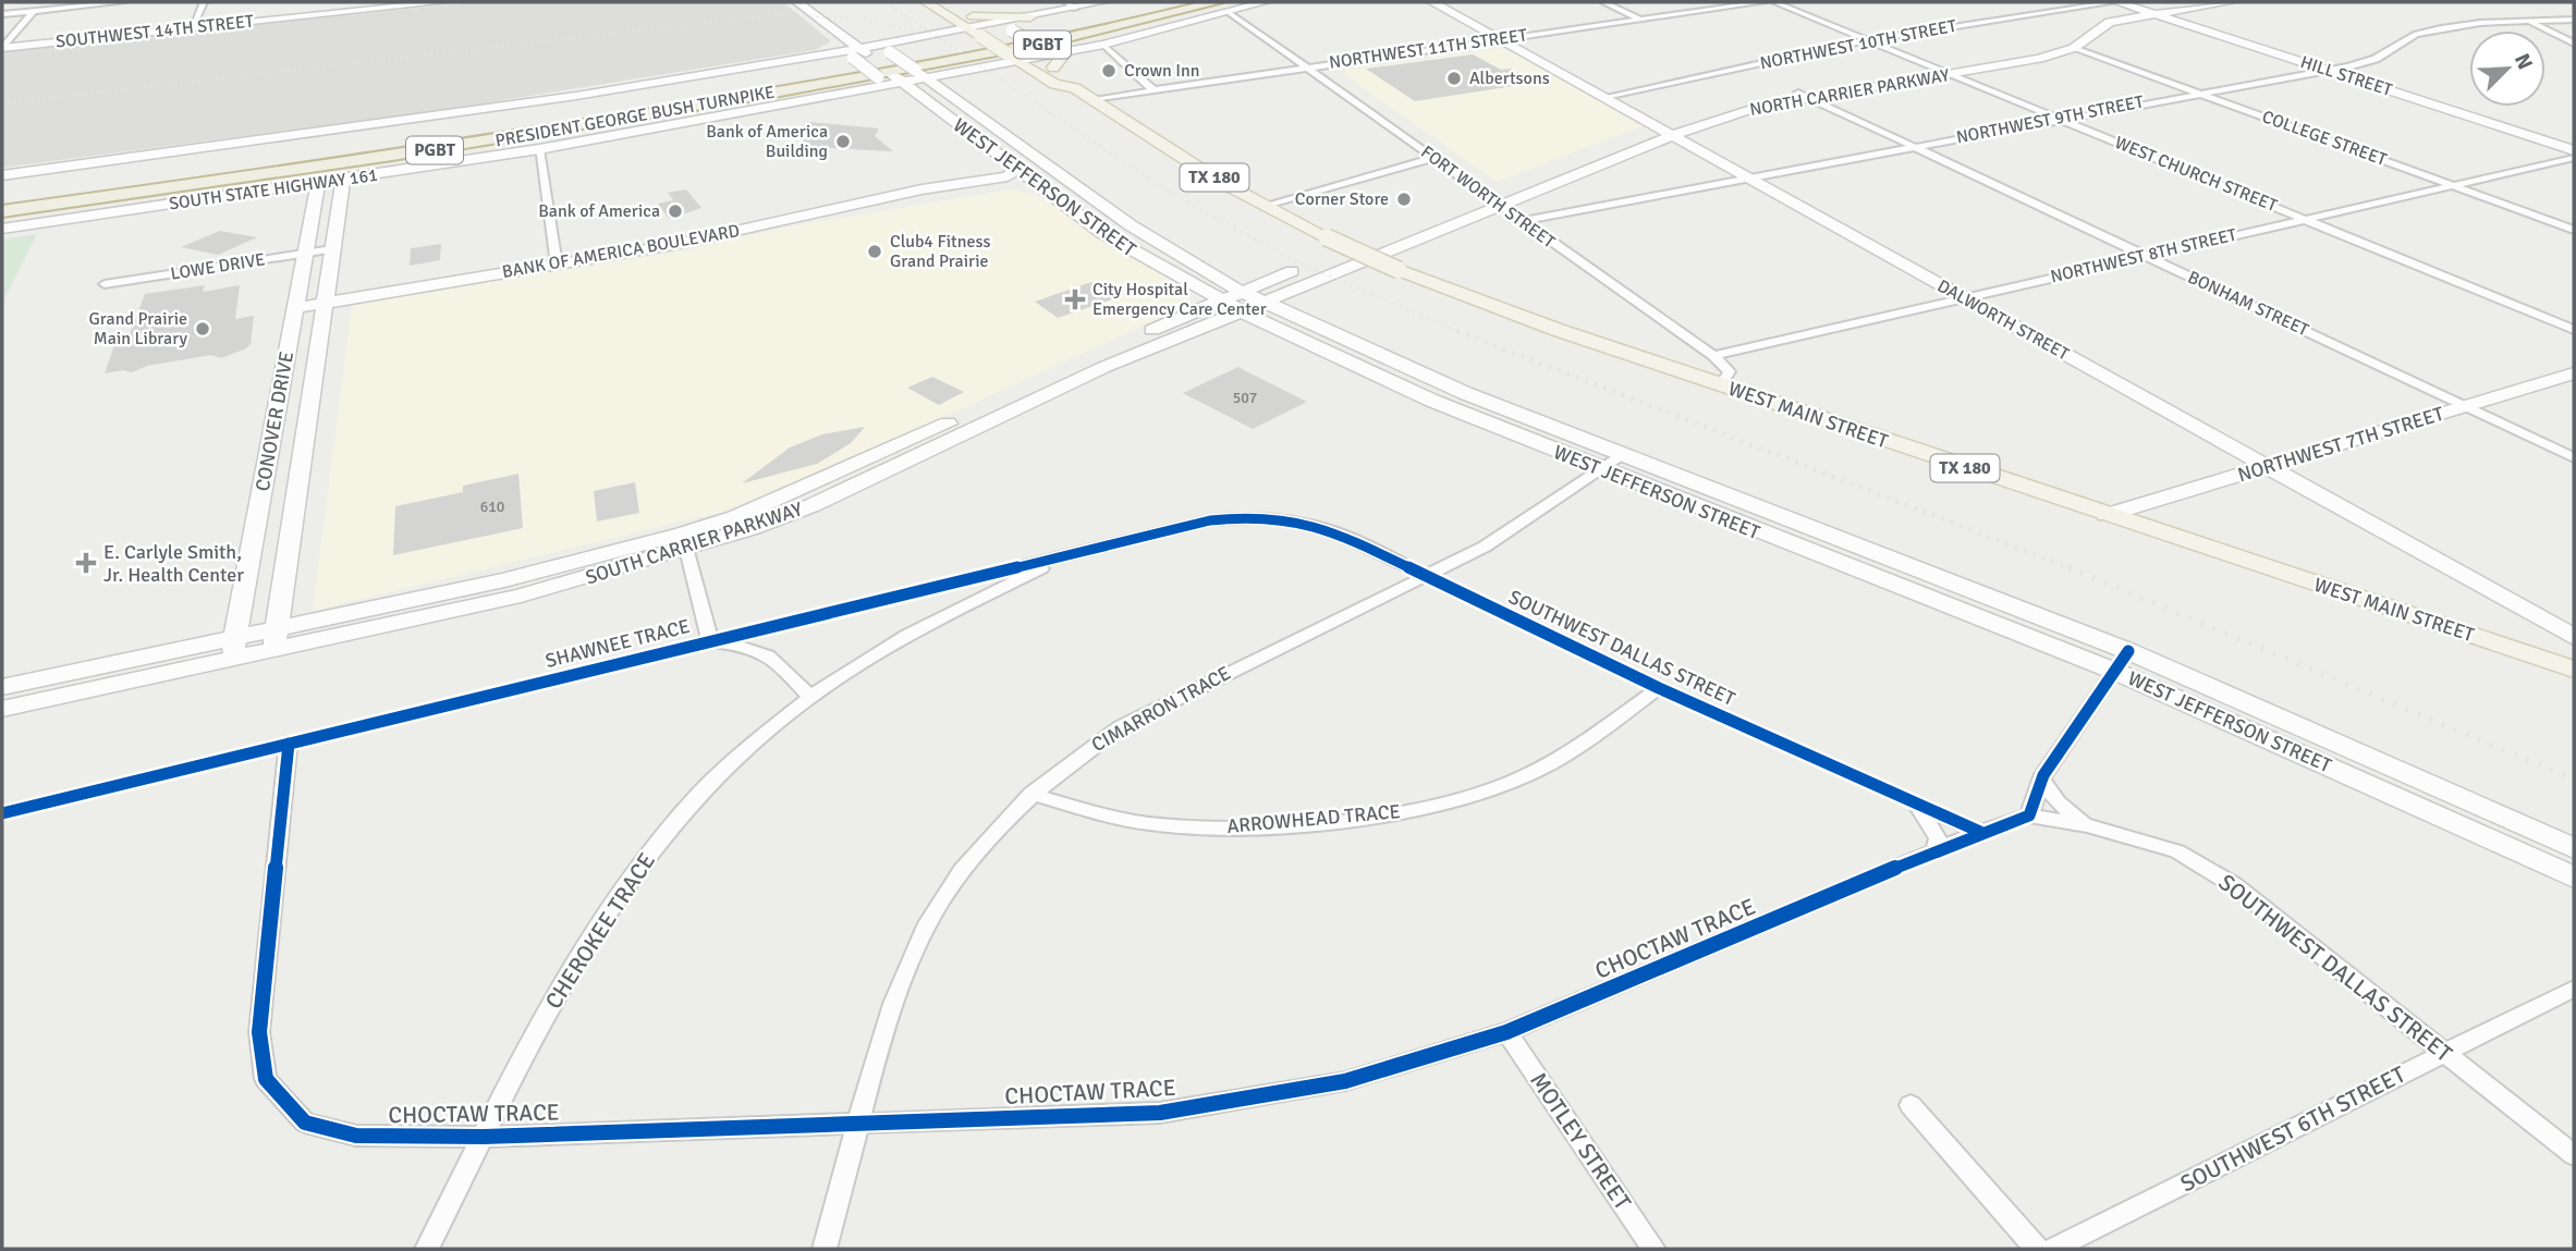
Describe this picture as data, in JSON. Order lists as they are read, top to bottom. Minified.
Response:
{"streets":{"highway":["PGBT","PRESIDENT GEORGE BUSH TURNPIKE"],"main road":["SOUTHWEST 14TH STREET","HILL STREET","NORTH CARRIER PARKWAY","TX 180","WEST JEFFERSON STREET","SOUTH STATE HIGHWAY 161","BANK OF AMERICA BOULEVARD","DALWORTH STREET","WEST MAIN STREET","CONOVER DRIVE","NORTHWEST 7TH STREET","SOUTH CARRIER PARKWAY"],"street":["NORTHWEST 10TH STREET","NORTHWEST 11TH STREET","NORTHWEST 9TH STREET","COLLEGE STREET","WEST CHURCH STREET","FORT WORTH STREET","NORTHWEST 8TH STREET","LOWE DRIVE","BONHAM STREET","SHAWNEE TRACE","SOUTHWEST DALLAS STREET","CIMARRON TRACE","ARROWHEAD TRACE","CHEROKEE TRACE","CHOCTAW TRACE","SOUTHWEST 6TH STREET","MOTLEY STREET"]},"crossings":[["NORTHWEST 10TH STREET","HILL STREET"],["NORTHWEST 10TH STREET","WEST CHURCH STREET"],["NORTHWEST 10TH STREET","DALWORTH STREET"],["NORTHWEST 11TH STREET","FORT WORTH STREET"],["NORTHWEST 11TH STREET","DALWORTH STREET"],["NORTHWEST 11TH STREET","WEST MAIN STREET"],["HILL STREET","NORTH CARRIER PARKWAY"],["HILL STREET","NORTHWEST 9TH STREET"],["NORTH CARRIER PARKWAY","COLLEGE STREET"],["NORTH CARRIER PARKWAY","WEST CHURCH STREET"],["NORTH CARRIER PARKWAY","FORT WORTH STREET"],["NORTH CARRIER PARKWAY","BONHAM STREET"],["NORTH CARRIER PARKWAY","DALWORTH STREET"],["NORTH CARRIER PARKWAY","SOUTH CARRIER PARKWAY"],["PRESIDENT GEORGE BUSH TURNPIKE","SOUTH STATE HIGHWAY 161"],["PRESIDENT GEORGE BUSH TURNPIKE","FORT WORTH STREET"],["NORTHWEST 9TH STREET","COLLEGE STREET"],["NORTHWEST 9TH STREET","WEST CHURCH STREET"],["NORTHWEST 9TH STREET","FORT WORTH STREET"],["NORTHWEST 9TH STREET","BONHAM STREET"],["NORTHWEST 9TH STREET","DALWORTH STREET"],["COLLEGE STREET","NORTHWEST 8TH STREET"],["WEST CHURCH STREET","NORTHWEST 8TH STREET"],["WEST JEFFERSON STREET","SOUTH STATE HIGHWAY 161"],["WEST JEFFERSON STREET","BANK OF AMERICA BOULEVARD"],["WEST JEFFERSON STREET","SOUTH CARRIER PARKWAY"],["WEST JEFFERSON STREET","CIMARRON TRACE"],["SOUTH STATE HIGHWAY 161","FORT WORTH STREET"],["SOUTH STATE HIGHWAY 161","WEST MAIN STREET"],["SOUTH STATE HIGHWAY 161","CONOVER DRIVE"],["FORT WORTH STREET","NORTHWEST 8TH STREET"],["BANK OF AMERICA BOULEVARD","CONOVER DRIVE"],["NORTHWEST 8TH STREET","BONHAM STREET"],["NORTHWEST 8TH STREET","DALWORTH STREET"],["LOWE DRIVE","CONOVER DRIVE"],["BONHAM STREET","NORTHWEST 7TH STREET"],["DALWORTH STREET","NORTHWEST 7TH STREET"],["WEST MAIN STREET","NORTHWEST 7TH STREET"],["CONOVER DRIVE","SOUTH CARRIER PARKWAY"],["SHAWNEE TRACE","SOUTHWEST DALLAS STREET"],["SHAWNEE TRACE","CHEROKEE TRACE"],["SHAWNEE TRACE","CHOCTAW TRACE"],["SOUTHWEST DALLAS STREET","CIMARRON TRACE"],["SOUTHWEST DALLAS STREET","ARROWHEAD TRACE"],["SOUTHWEST DALLAS STREET","CHOCTAW TRACE"],["SOUTHWEST DALLAS STREET","SOUTHWEST 6TH STREET"],["CIMARRON TRACE","ARROWHEAD TRACE"],["CIMARRON TRACE","CHOCTAW TRACE"],["CHEROKEE TRACE","CHOCTAW TRACE"],["CHOCTAW TRACE","MOTLEY STREET"]],"places":{"other":["Crown Inn","Albertsons","Bank of America Building","Corner Store","Bank of America","Club4 Fitness Grand Prairie","Grand Prairie Main Library"],"health":["City Hospital Emergency Care Center","E. Carlyle Smith, Jr. Health Center"]},"house_numbers":["507","610"],"north":"top right"}
